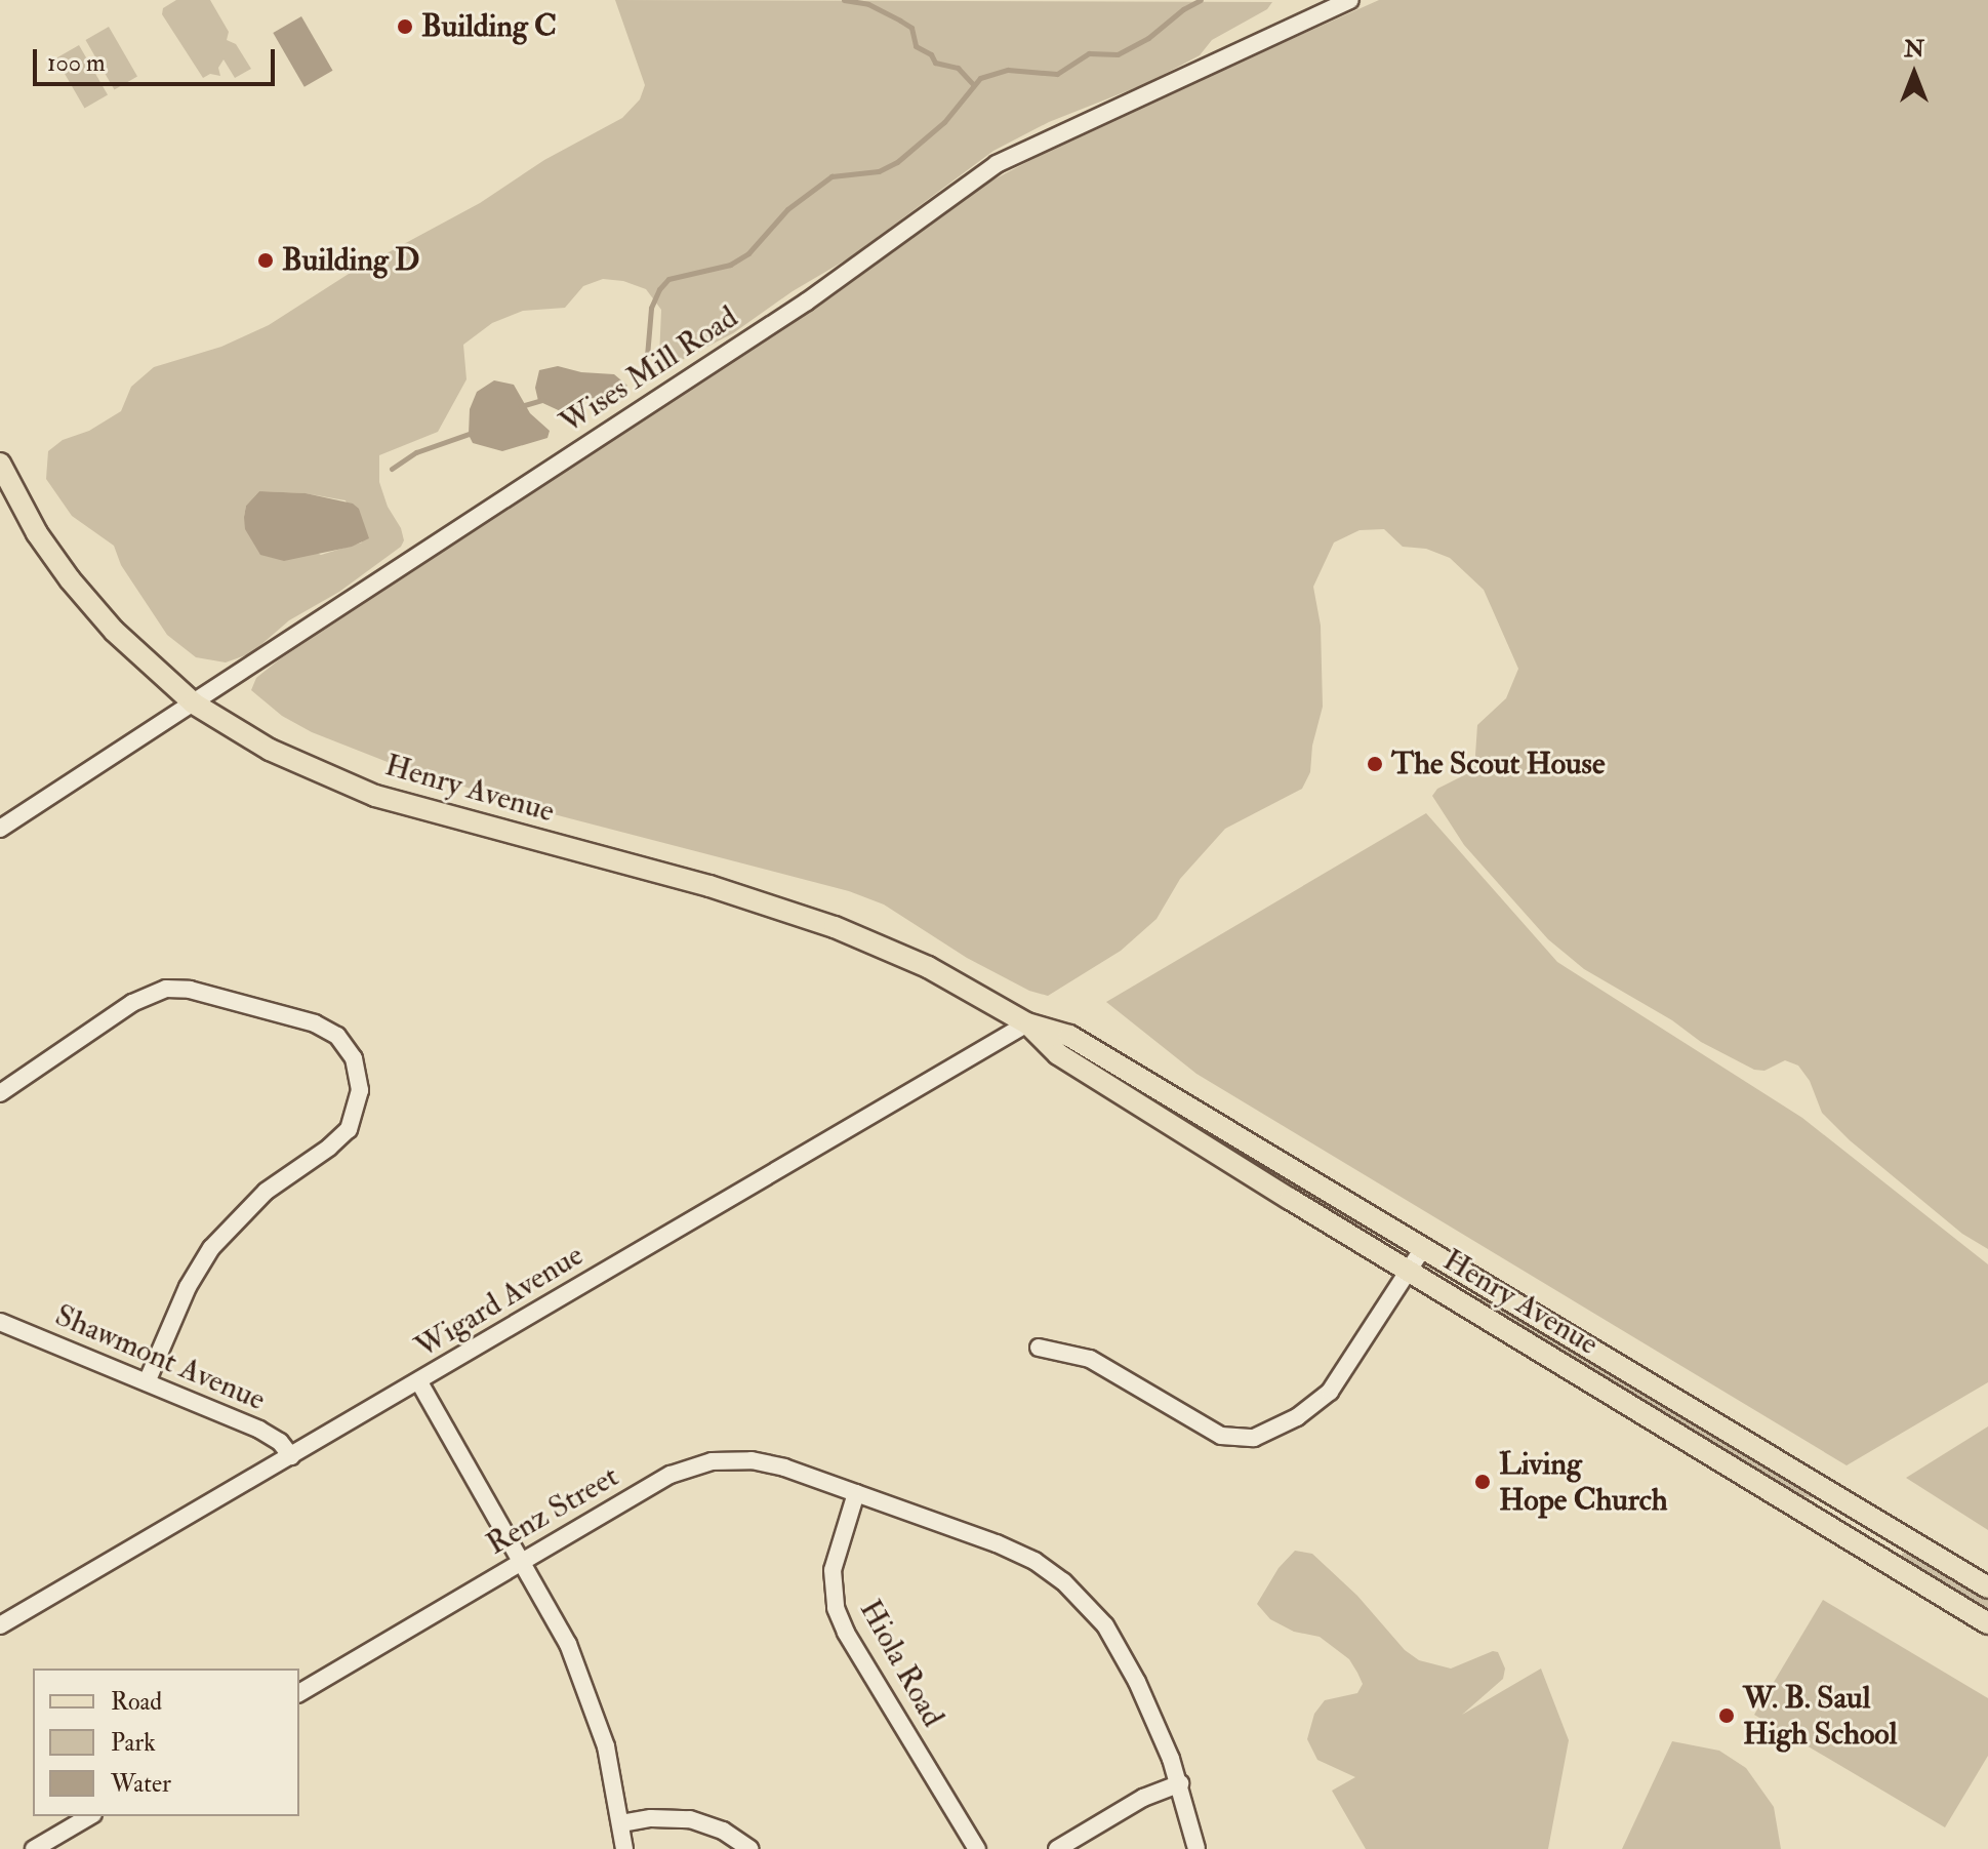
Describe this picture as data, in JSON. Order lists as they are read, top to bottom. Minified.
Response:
{"streets":{"main road":["Henry Avenue"],"street":["Wises Mill Road","Wigard Avenue","Shawmont Avenue","Renz Street","Hiola Road"]},"crossings":[["Wises Mill Road","Henry Avenue"],["Henry Avenue","Wigard Avenue"],["Wigard Avenue","Shawmont Avenue"],["Renz Street","Hiola Road"]],"places":["Building C","Building D","The Scout House","Living Hope Church","W. B. Saul High School"],"legend":["Road","Park","Water"],"scale_bar":"100 m","north":"top"}
